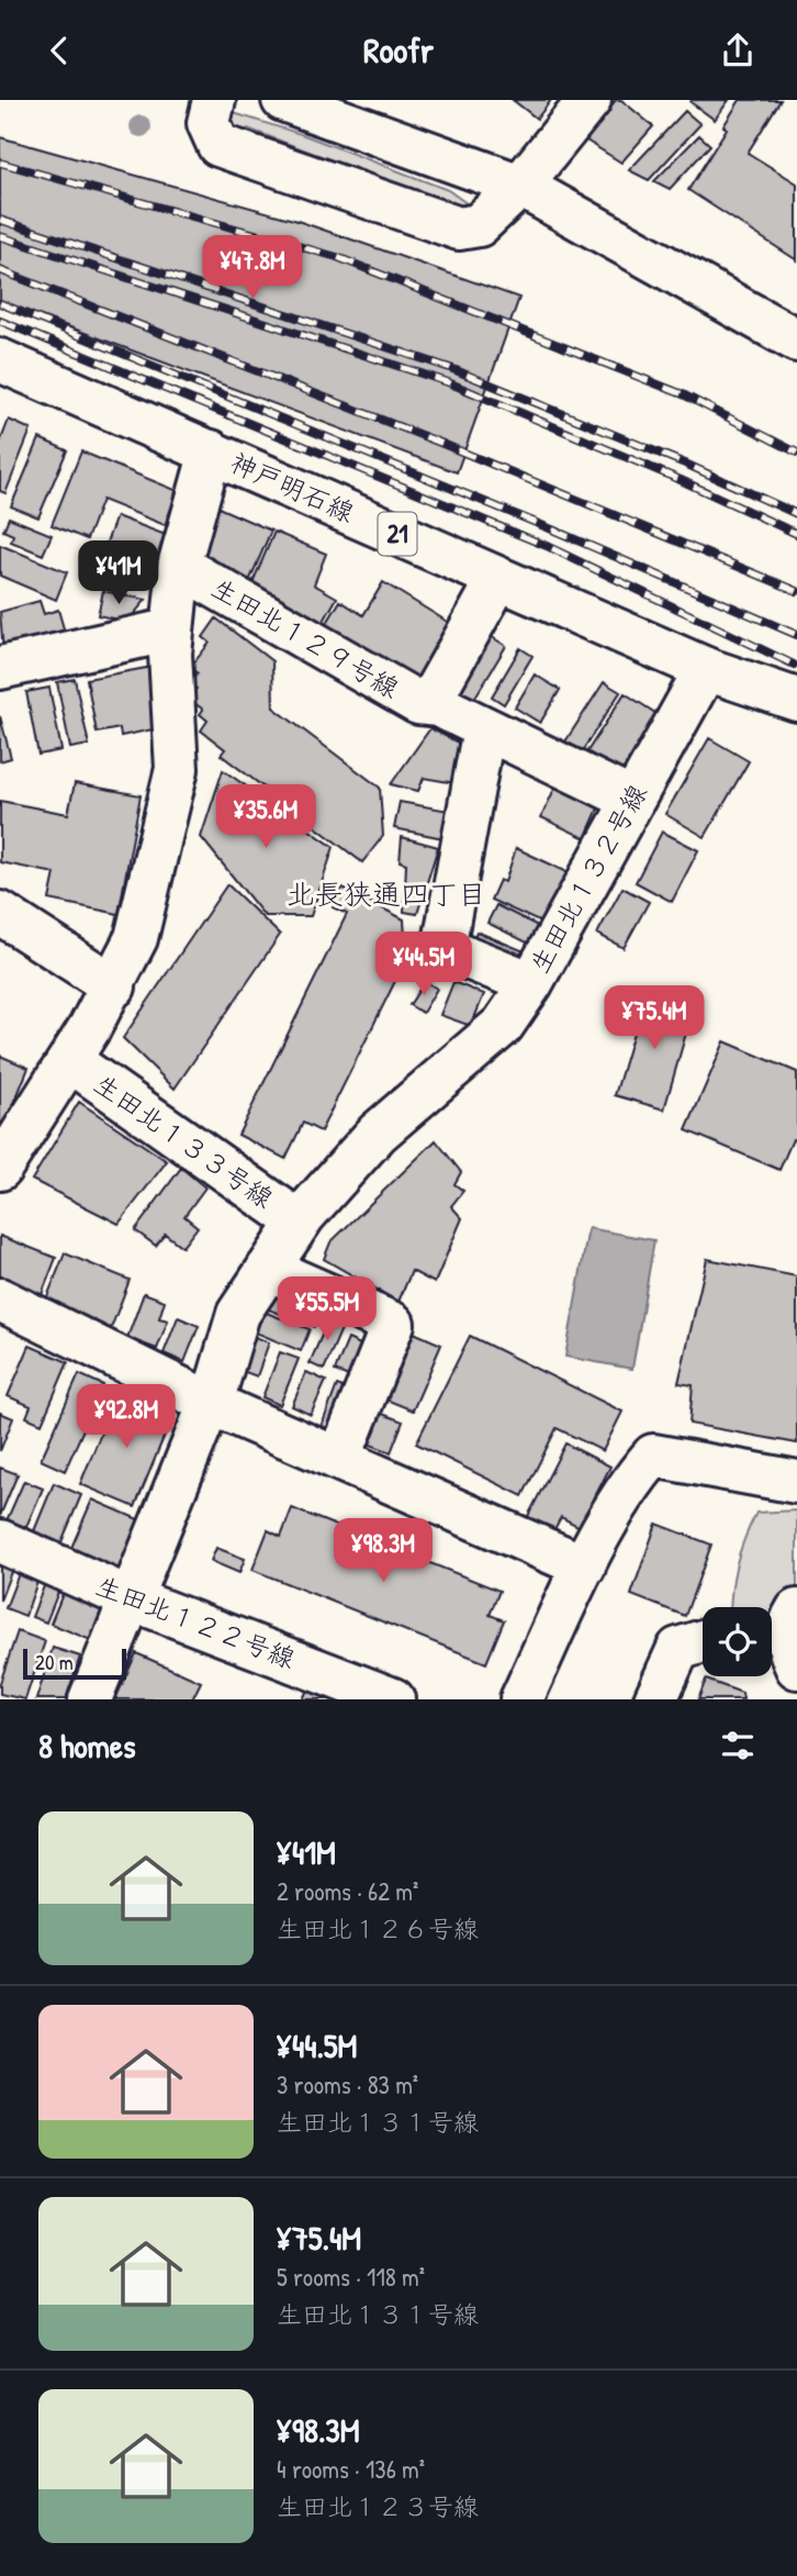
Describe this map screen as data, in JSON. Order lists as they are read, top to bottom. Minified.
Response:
{"streets":{"street":["神戸明石線","21","生田北１２９号線","生田北１３２号線","生田北１３３号線","生田北１２２号線"]},"crossings":[["神戸明石線","生田北１２９号線"],["神戸明石線","生田北１３２号線"],["生田北１３２号線","生田北１３３号線"],["生田北１３２号線","生田北１２２号線"]],"districts":["北長狭通四丁目"],"scale_bar":"20 m","page":{"header":"Roofr","price":["¥47.8M","¥41M","¥35.6M","¥44.5M","¥75.4M","¥55.5M","¥92.8M","¥98.3M"],"scale":"20 m","heading":"8 homes","list":[{"name":"¥41M","note":"2 rooms · 62 m² · 生田北１２６号線"},{"name":"¥44.5M","note":"3 rooms · 83 m² · 生田北１３１号線"},{"name":"¥75.4M","note":"5 rooms · 118 m² · 生田北１３１号線"},{"name":"¥98.3M","note":"4 rooms · 136 m² · 生田北１２３号線"}]}}
